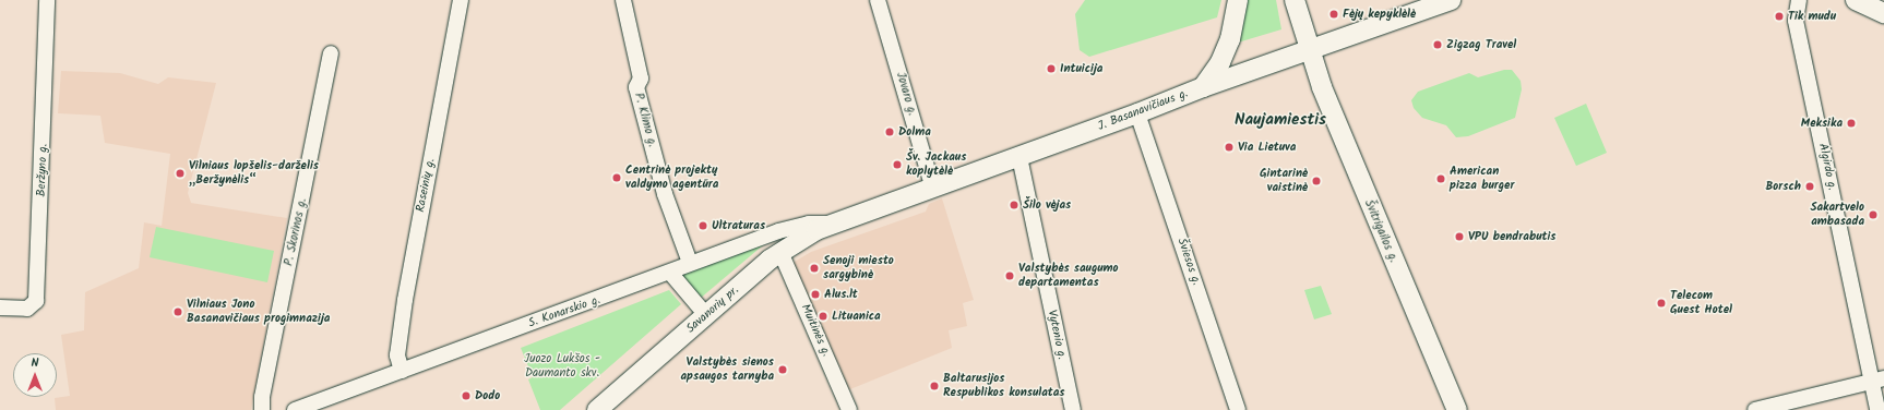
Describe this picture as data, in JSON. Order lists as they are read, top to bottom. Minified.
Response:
{"streets":{"main road":["J. Basanavičiaus g.","Švitrigailos g.","Savanorių pr."],"street":["Jovaro g.","P. Klimo g.","Algirdo g.","Beržyno g.","Raseinių g.","P. Skorinos g.","Šviesos g.","S. Konarskio g.","Muitinės g.","Vytenio g."]},"crossings":[["Jovaro g.","J. Basanavičiaus g."],["J. Basanavičiaus g.","Švitrigailos g."],["J. Basanavičiaus g.","Šviesos g."],["J. Basanavičiaus g.","Savanorių pr."],["J. Basanavičiaus g.","S. Konarskio g."],["J. Basanavičiaus g.","Vytenio g."],["P. Klimo g.","S. Konarskio g."],["Raseinių g.","S. Konarskio g."],["Savanorių pr.","S. Konarskio g."],["Savanorių pr.","Muitinės g."]],"districts":["Naujamiestis"],"parks":["Juozo Lukšos - Daumanto skv."],"places":["Fėjų kepyklėlė","Tik mudu","Zigzag Travel","Intuicija","Meksika","Dolma","Via Lietuva","Šv. Jackaus koplytėlė","Vilniaus lopšelis-darželis „Beržynėlis“","Centrinė projektų valdymo agentūra","American pizza burger","Gintarinė vaistinė","Borsch","Šilo vėjas","Sakartvelo ambasada","Ultraturas","VPU bendrabutis","Senoji miesto sargybinė","Valstybės saugumo departamentas","Alus.lt","Telecom Guest Hotel","Vilniaus Jono Basanavičiaus progimnazija","Lituanica","Valstybės sienos apsaugos tarnyba","Baltarusijos Respublikos konsulatas","Dodo"],"north":"top"}
